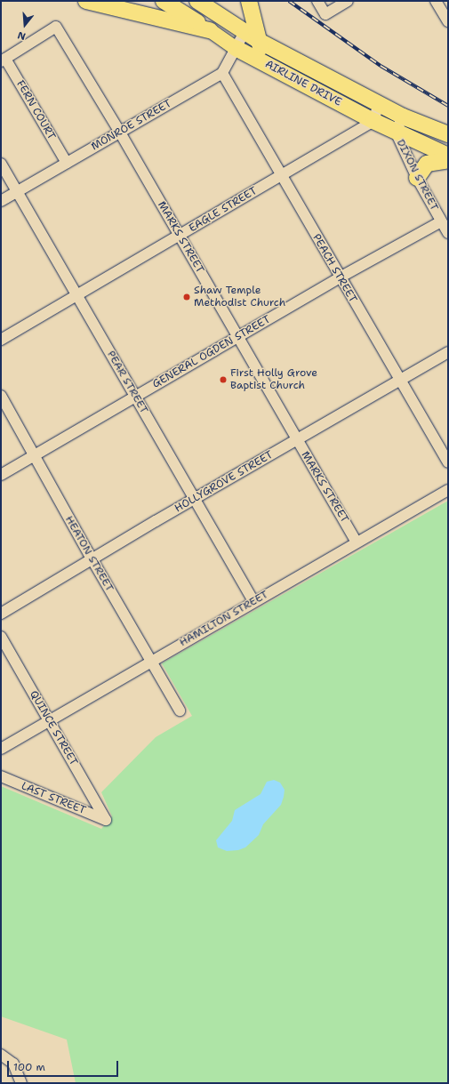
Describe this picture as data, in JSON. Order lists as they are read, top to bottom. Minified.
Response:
{"streets":{"highway":["AIRLINE DRIVE"],"street":["FERN COURT","MONROE STREET","DIXON STREET","EAGLE STREET","MARKS STREET","PEACH STREET","GENERAL OGDEN STREET","PEAR STREET","HOLLYGROVE STREET","HEATON STREET","HAMILTON STREET","QUINCE STREET","LAST STREET"]},"crossings":[["AIRLINE DRIVE","DIXON STREET"],["AIRLINE DRIVE","EAGLE STREET"],["FERN COURT","MONROE STREET"],["FERN COURT","MARKS STREET"],["MONROE STREET","MARKS STREET"],["MONROE STREET","PEACH STREET"],["MONROE STREET","PEAR STREET"],["DIXON STREET","GENERAL OGDEN STREET"],["EAGLE STREET","MARKS STREET"],["EAGLE STREET","PEACH STREET"],["EAGLE STREET","PEAR STREET"],["MARKS STREET","GENERAL OGDEN STREET"],["MARKS STREET","HOLLYGROVE STREET"],["MARKS STREET","HAMILTON STREET"],["PEACH STREET","GENERAL OGDEN STREET"],["PEACH STREET","HOLLYGROVE STREET"],["GENERAL OGDEN STREET","PEAR STREET"],["GENERAL OGDEN STREET","HEATON STREET"],["PEAR STREET","HOLLYGROVE STREET"],["PEAR STREET","HAMILTON STREET"],["HOLLYGROVE STREET","HEATON STREET"],["HEATON STREET","HAMILTON STREET"],["HAMILTON STREET","QUINCE STREET"],["QUINCE STREET","LAST STREET"]],"places":["Shaw Temple Methodist Church","First Holly Grove Baptist Church"],"scale_bar":"100 m","north":"bottom"}
